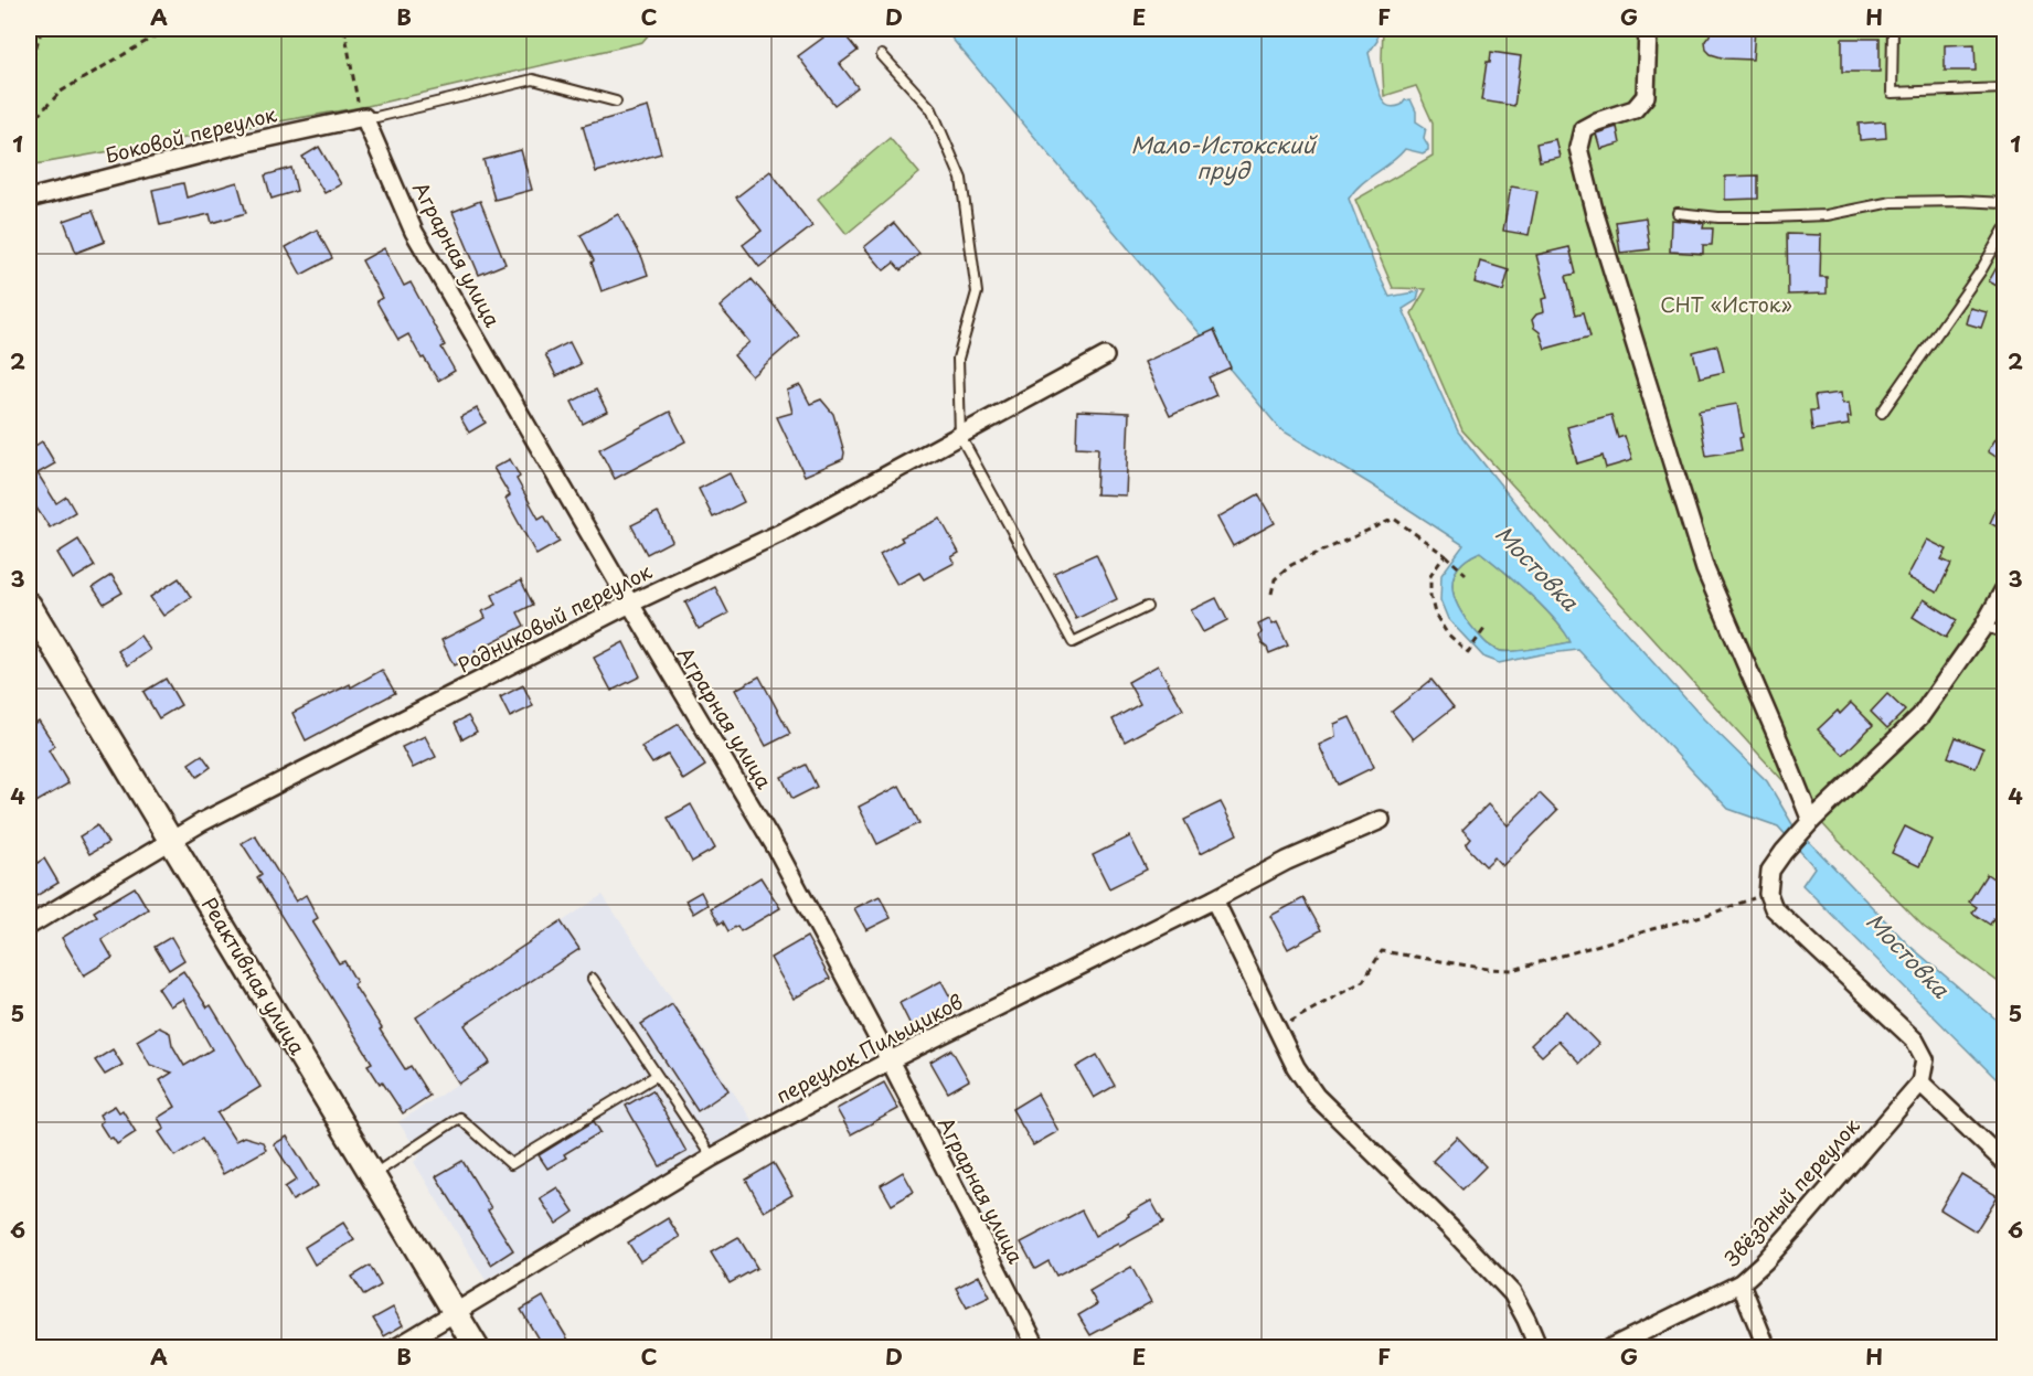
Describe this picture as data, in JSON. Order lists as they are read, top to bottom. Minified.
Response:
{"streets":{"main road":["Реактивная улица"],"street":["Боковой переулок","Аграрная улица","Родниковый переулок","переулок Пильщиков","Звёздный переулок"]},"crossings":[["Боковой переулок","Аграрная улица"],["Аграрная улица","Родниковый переулок"],["Аграрная улица","переулок Пильщиков"],["Родниковый переулок","Реактивная улица"],["Реактивная улица","переулок Пильщиков"]],"water":["Мало-Истокский пруд","Мостовка"],"parks":["СНТ «Исток»"],"grid":{"columns":["A","B","C","D","E","F","G","H"],"rows":["1","2","3","4","5","6"]}}
